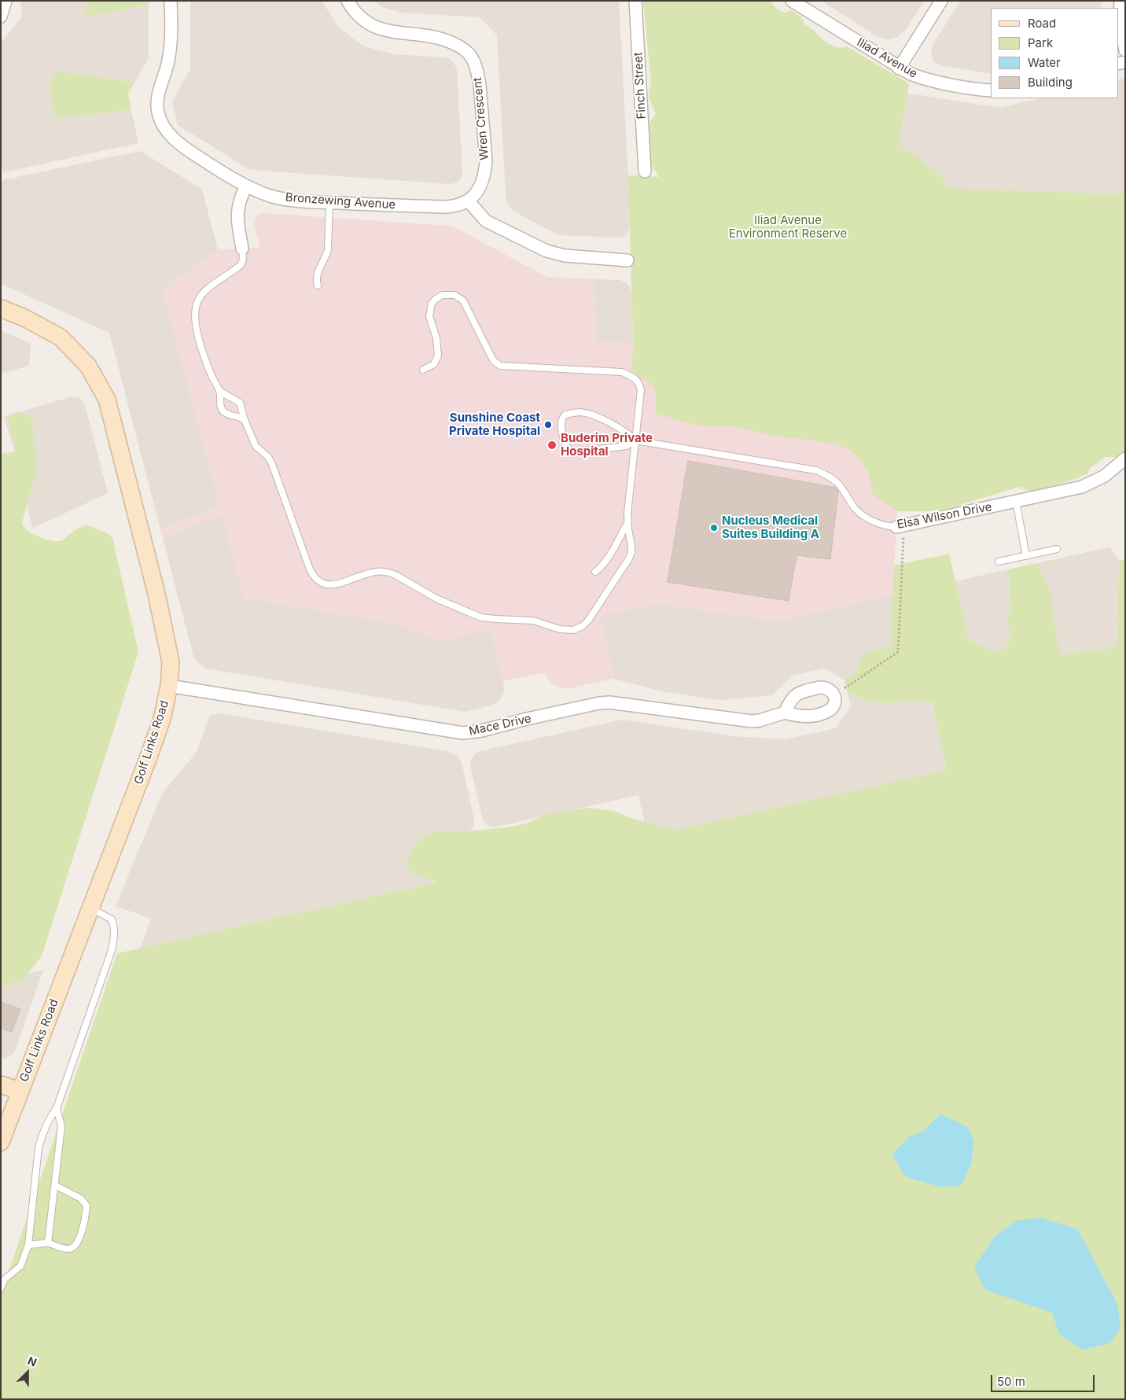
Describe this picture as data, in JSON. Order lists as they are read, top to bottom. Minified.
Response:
{"streets":{"main road":["Golf Links Road"],"street":["Iliad Avenue","Finch Street","Wren Crescent","Bronzewing Avenue","Elsa Wilson Drive","Mace Drive"]},"crossings":[["Wren Crescent","Bronzewing Avenue"],["Mace Drive","Golf Links Road"]],"parks":["Iliad Avenue Environment Reserve"],"places":["Sunshine Coast Private Hospital","Buderim Private Hospital","Nucleus Medical Suites Building A"],"legend":["Road","Park","Water","Building"],"scale_bar":"50 m","north":"top right"}
